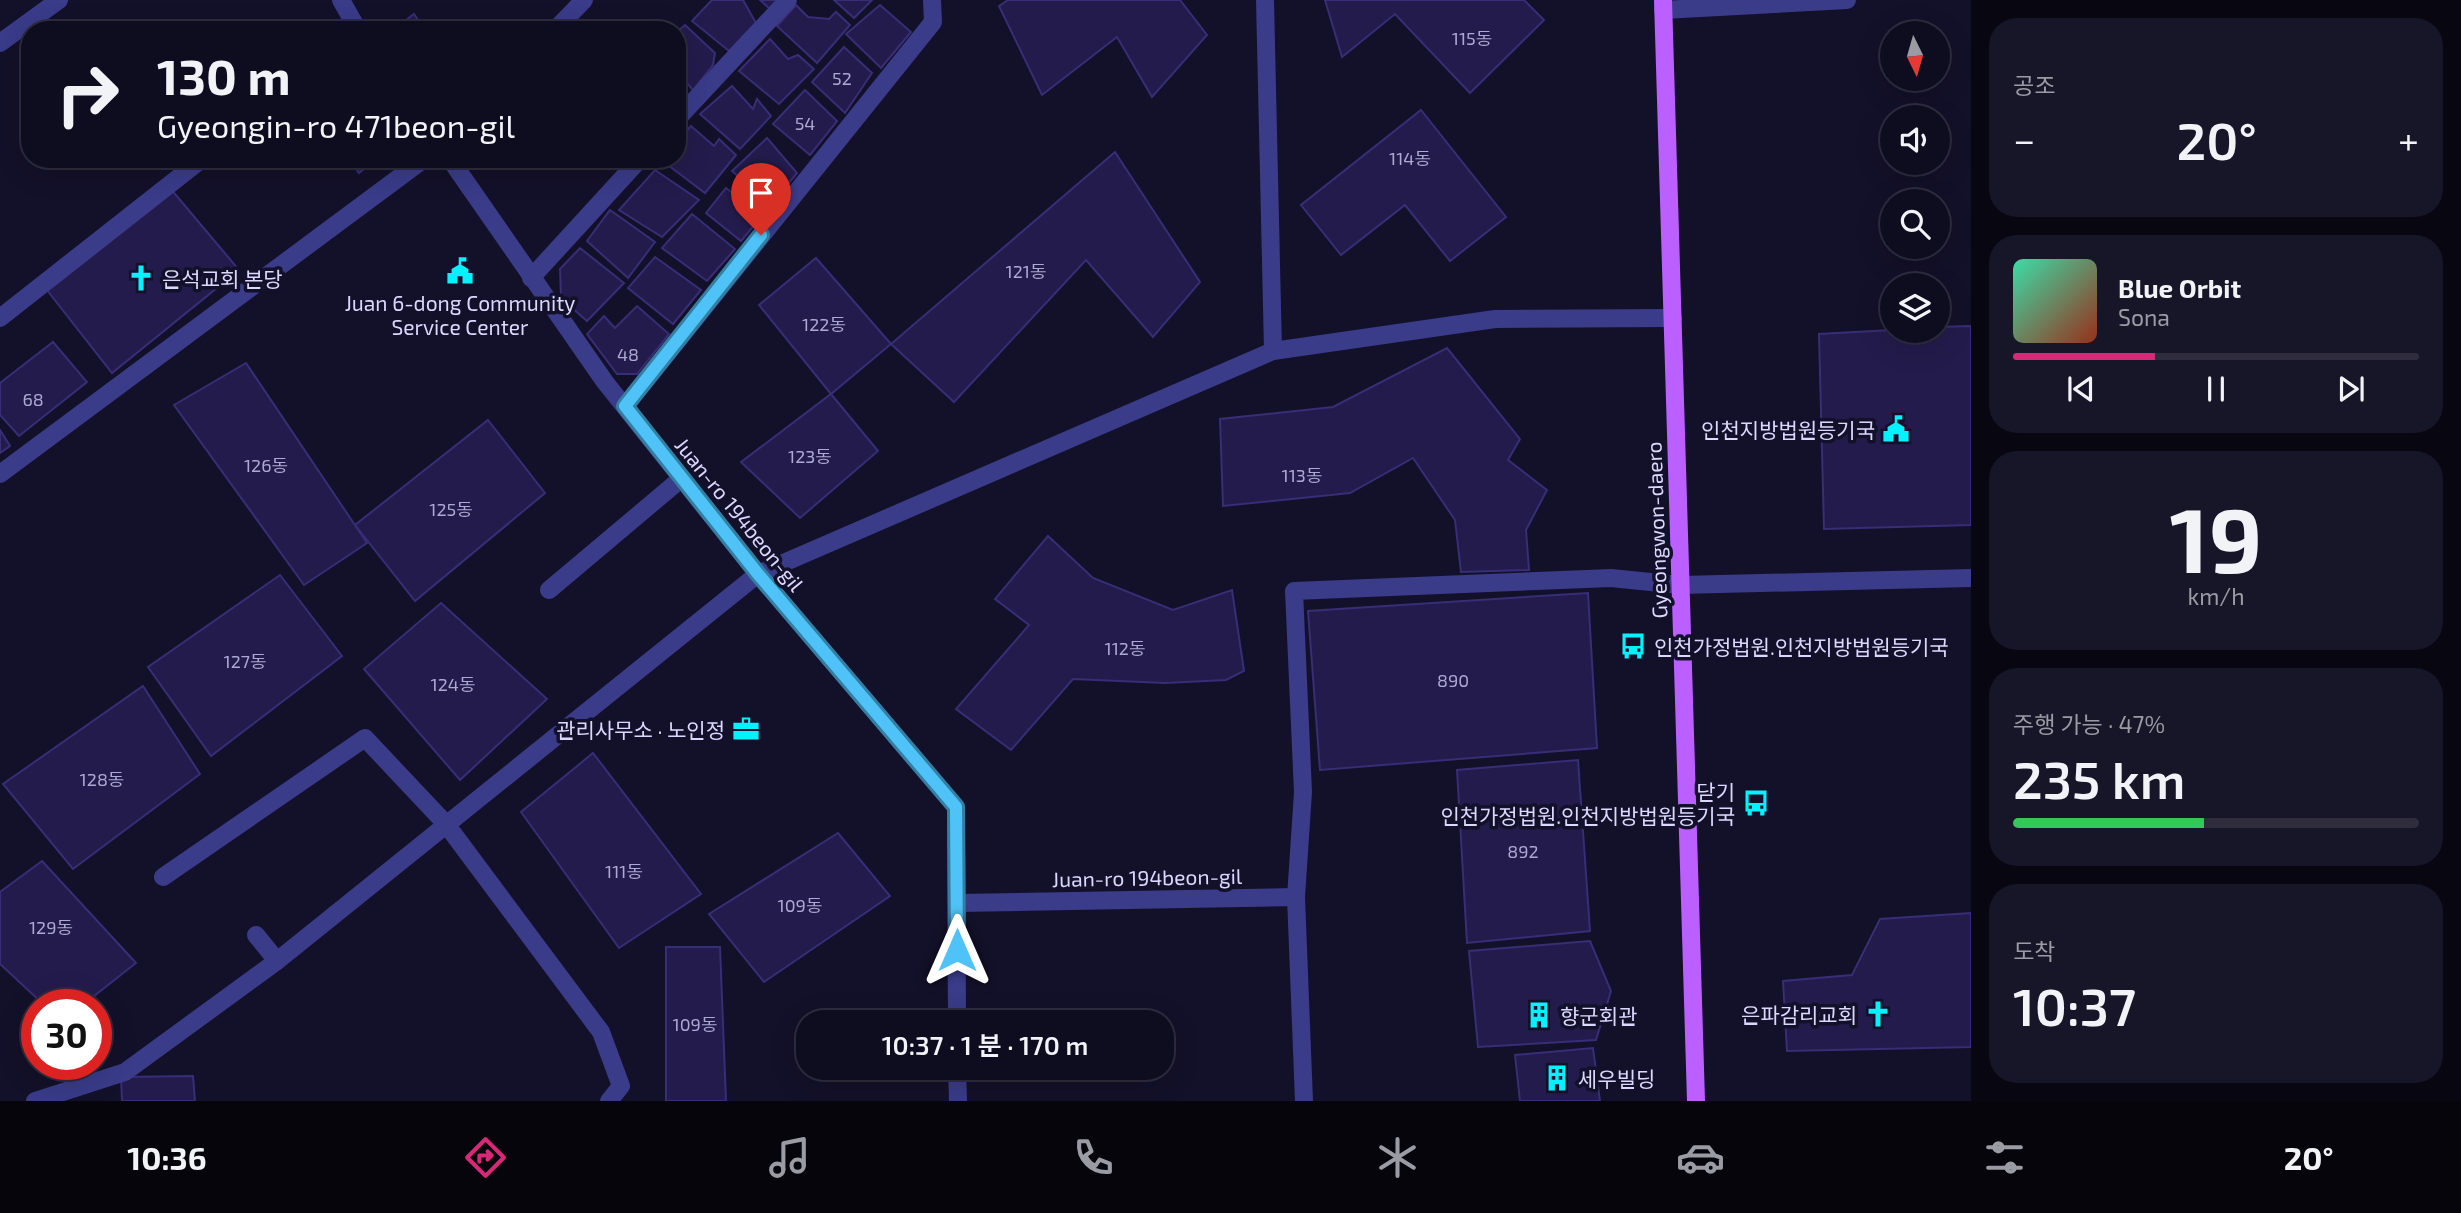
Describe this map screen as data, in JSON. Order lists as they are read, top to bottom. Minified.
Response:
{"streets":{"main road":["Gyeongwon-daero"],"street":["Juan-ro 194beon-gil"]},"places":{"public building":["Juan 6-dong Community Service Center","인천지방법원등기국"],"church":["은석교회 본당","은파감리교회"],"bus stop":["인천가정법원.인천지방법원등기국","닫기 인천가정법원.인천지방법원등기국"],"office":["관리사무소 · 노인정"],"building":["향군회관","세우빌딩"]},"house_numbers":["115동","52","54","114동","121동","122동","48","68","123동","126동","113동","125동","112동","127동","890","124동","128동","892","111동","109동","129동","109동"],"north":"bottom","page":{"tile":["공조",["19","km/h"],["주행 가능 · 47%","235 km"],["도착","10:37"]],"turn":["130 m","Gyeongin-ro 471beon-gil"],"heat":["−","20°","+"],"song":["Blue Orbit","Sona"],"limit":"30","trip":"10:37 · 1 분 · 170 m","tabs":["10:36","20°"]}}
